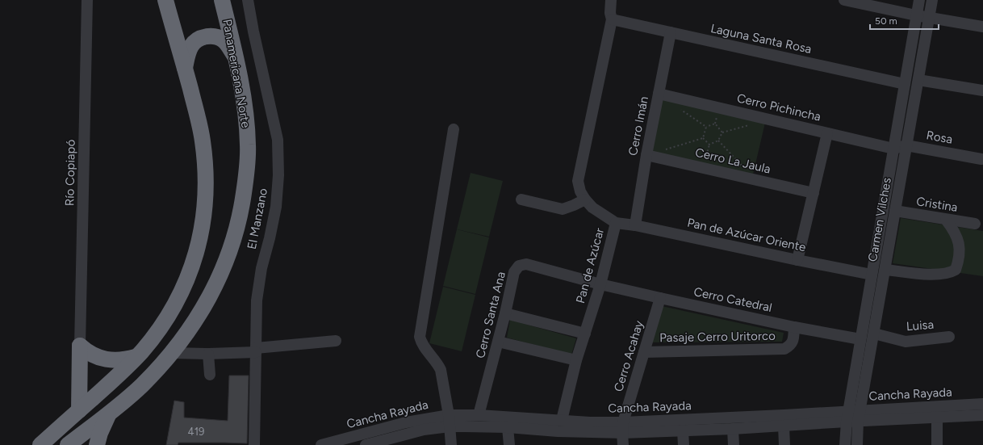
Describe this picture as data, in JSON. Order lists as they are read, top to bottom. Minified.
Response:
{"streets":{"highway":["Panamericana Norte"],"street":["Laguna Santa Rosa","Cerro Pichincha","Cerro Imán","Rosa","Cerro La Jaula","Río Copiapó","Cristina","El Manzano","Carmen Vilches","Pan de Azúcar Oriente","Pan de Azúcar","Cerro Catedral","Cerro Santa Ana","Luisa","Pasaje Cerro Uritorco","Cerro Acahay","Cancha Rayada"]},"crossings":[["Laguna Santa Rosa","Cerro Imán"],["Laguna Santa Rosa","Carmen Vilches"],["Laguna Santa Rosa","Pan de Azúcar"],["Cerro Pichincha","Cerro Imán"],["Cerro Pichincha","Rosa"],["Cerro Pichincha","Carmen Vilches"],["Cerro Imán","Cerro La Jaula"],["Cerro Imán","Pan de Azúcar Oriente"],["Rosa","Carmen Vilches"],["Cristina","Carmen Vilches"],["Carmen Vilches","Pan de Azúcar Oriente"],["Carmen Vilches","Cerro Catedral"],["Carmen Vilches","Luisa"],["Carmen Vilches","Cancha Rayada"],["Pan de Azúcar Oriente","Pan de Azúcar"],["Pan de Azúcar","Cerro Catedral"],["Pan de Azúcar","Cerro Santa Ana"],["Pan de Azúcar","Cancha Rayada"],["Cerro Catedral","Cerro Santa Ana"],["Cerro Catedral","Pasaje Cerro Uritorco"],["Cerro Catedral","Cerro Acahay"],["Cerro Santa Ana","Cancha Rayada"],["Pasaje Cerro Uritorco","Cerro Acahay"],["Cerro Acahay","Cancha Rayada"]],"house_numbers":["419"],"scale_bar":"50 m"}
